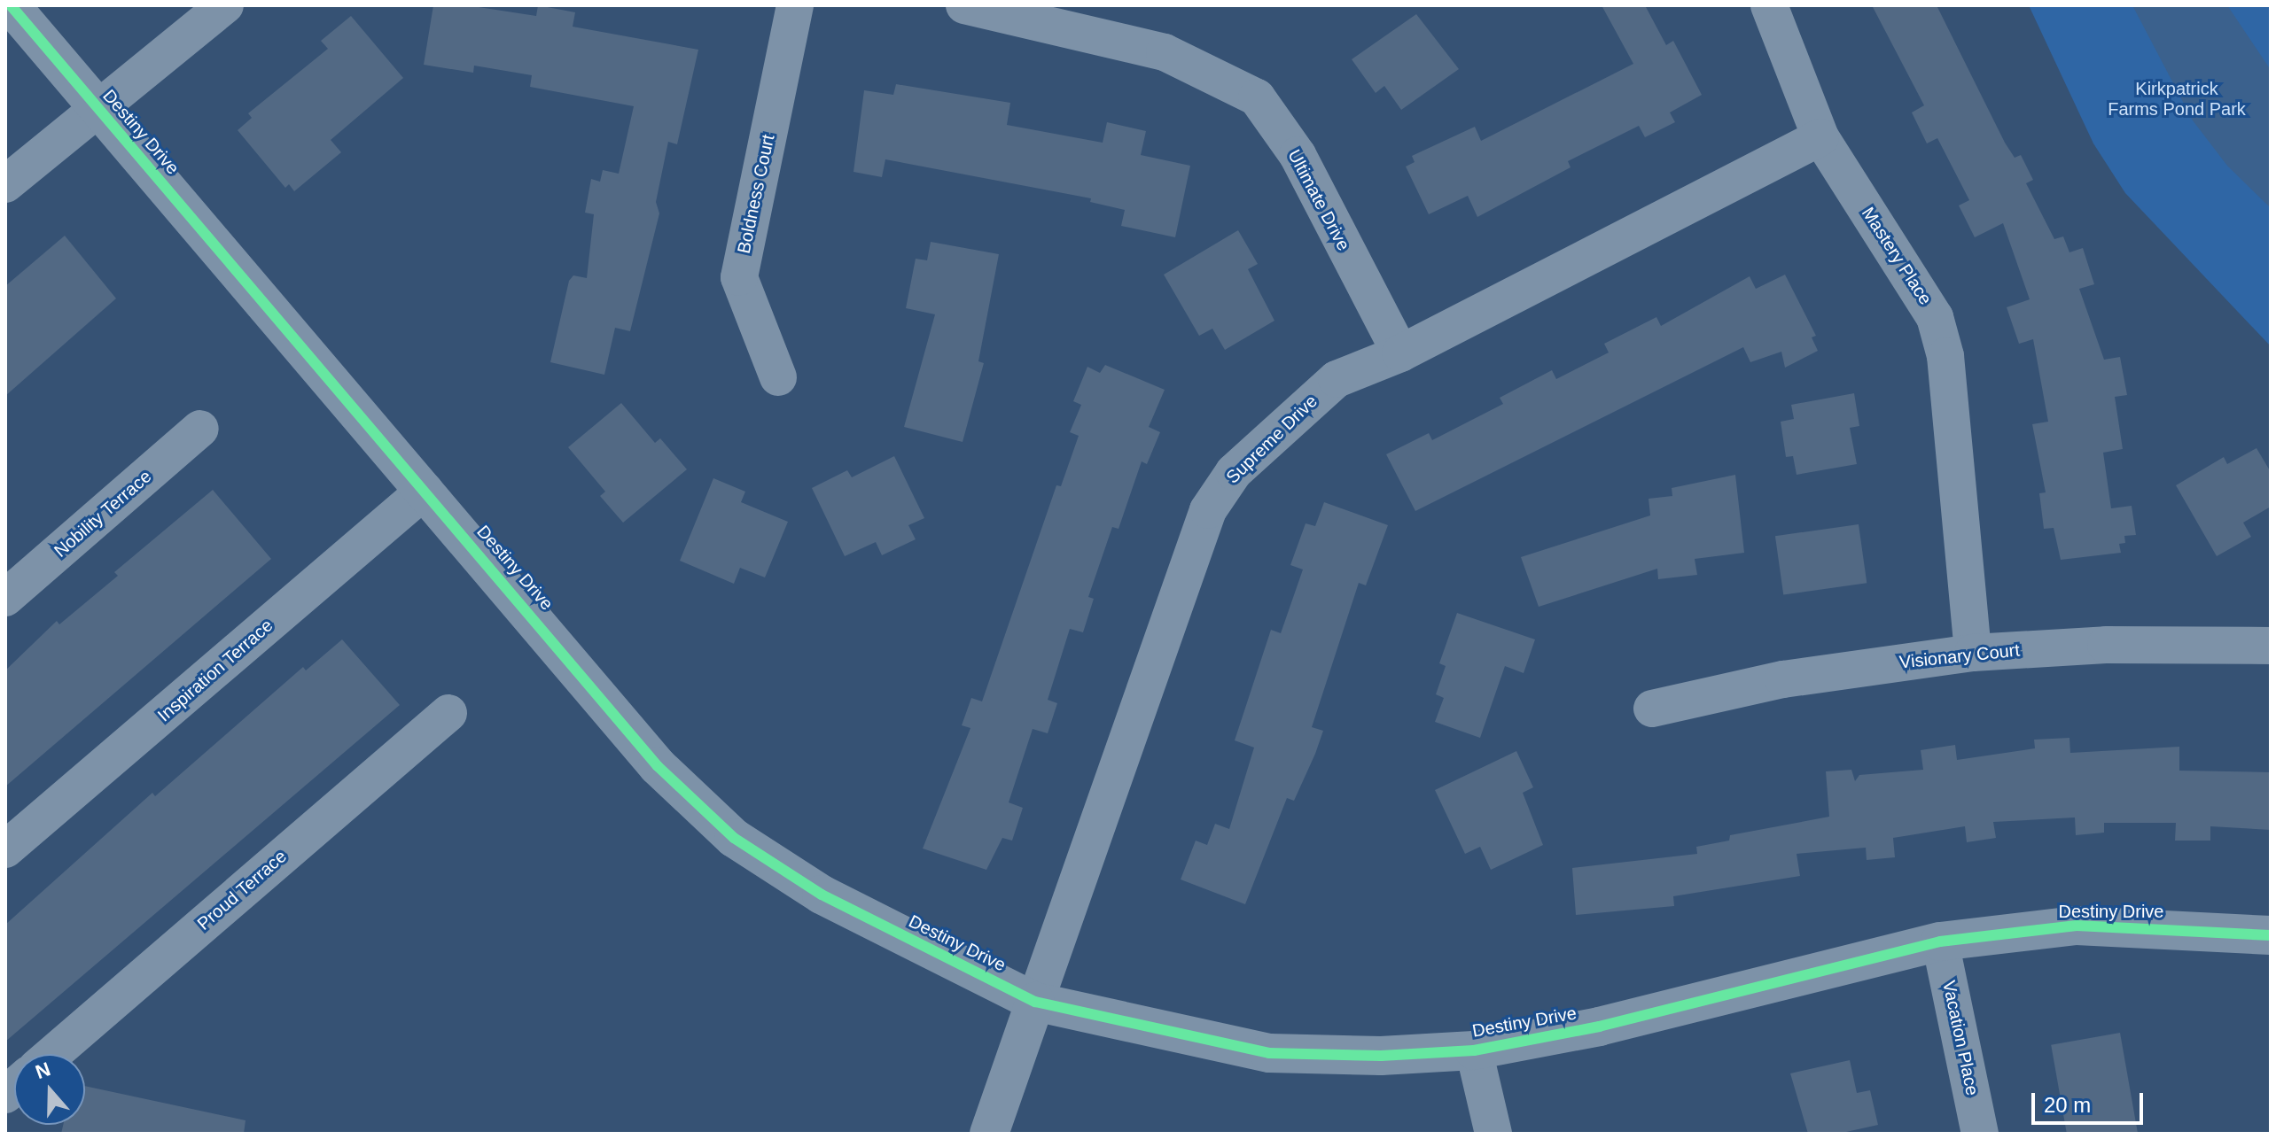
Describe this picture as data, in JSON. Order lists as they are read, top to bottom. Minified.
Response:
{"streets":{"street":["Destiny Drive","Boldness Court","Ultimate Drive","Mastery Place","Supreme Drive","Nobility Terrace","Visionary Court","Inspiration Terrace","Proud Terrace","Vacation Place"]},"crossings":[["Destiny Drive","Supreme Drive"],["Destiny Drive","Inspiration Terrace"],["Destiny Drive","Vacation Place"],["Ultimate Drive","Supreme Drive"],["Mastery Place","Supreme Drive"],["Mastery Place","Visionary Court"]],"parks":["Kirkpatrick Farms Pond Park"],"scale_bar":"20 m","north":"top"}
